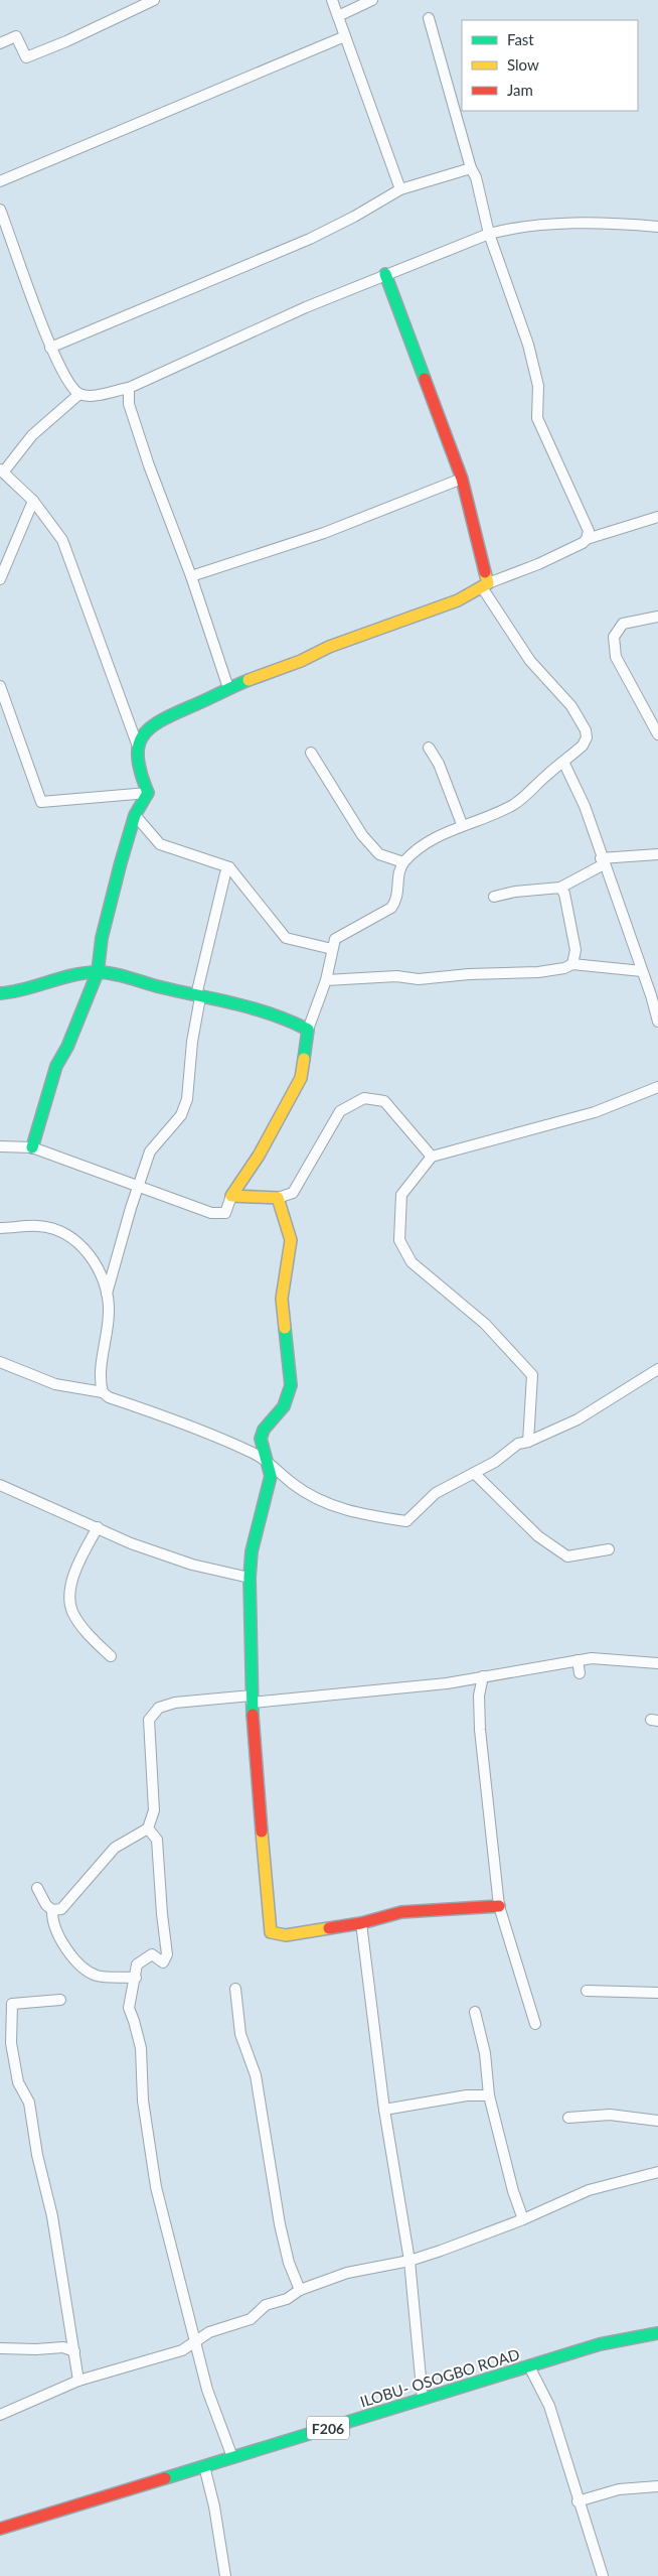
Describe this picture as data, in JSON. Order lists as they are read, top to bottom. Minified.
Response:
{"streets":{"street":["ILOBU- OSOGBO ROAD","F206"]},"legend":["Fast","Slow","Jam"]}
